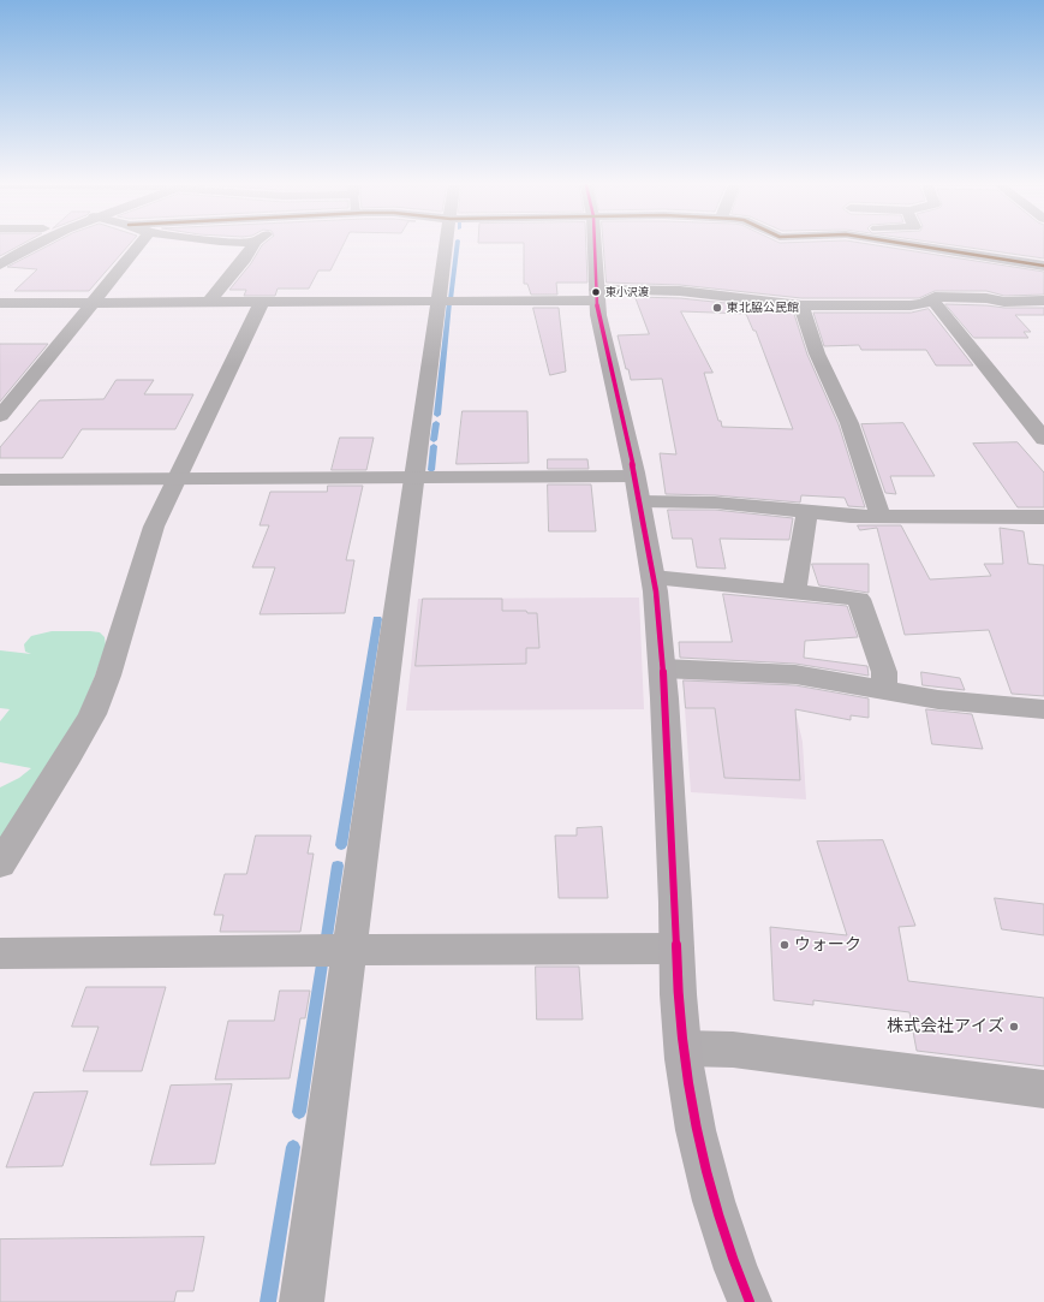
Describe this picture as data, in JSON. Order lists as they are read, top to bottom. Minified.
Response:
{"places":["東小沢渡","東北脇公民館","ウォーク","株式会社アイズ"]}
